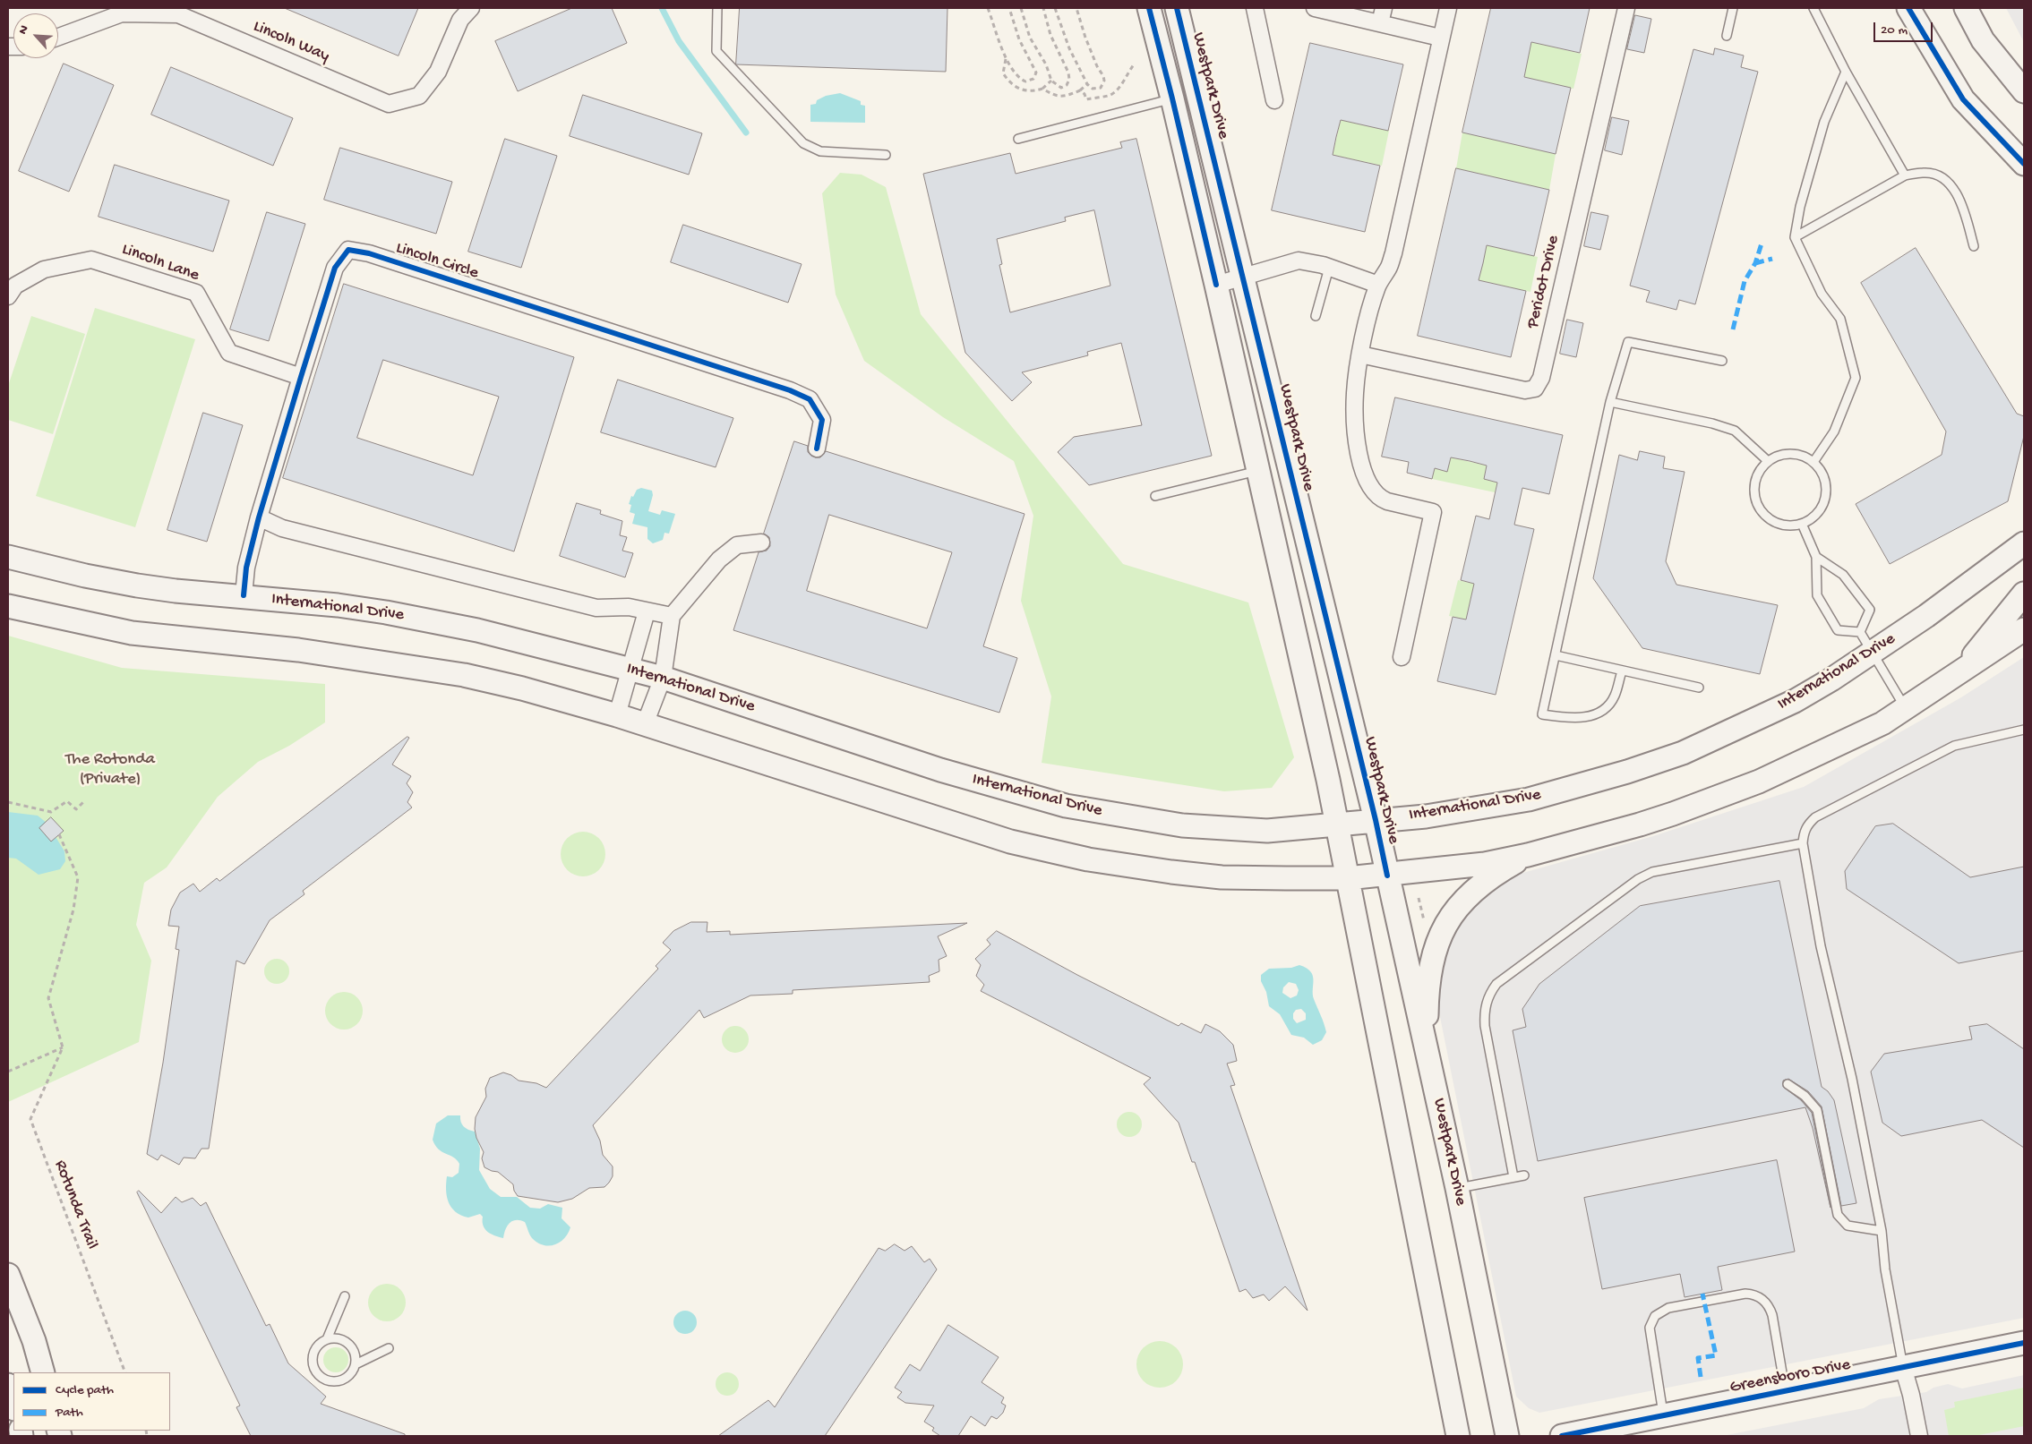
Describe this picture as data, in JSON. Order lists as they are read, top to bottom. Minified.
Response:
{"streets":{"main road":["Westpark Drive","International Drive","Greensboro Drive"],"street":["Lincoln Way","Lincoln Circle","Lincoln Lane","Peridot Drive"],"path":["Rotunda Trail"]},"crossings":[["Westpark Drive","International Drive"],["Lincoln Circle","Lincoln Lane"],["Lincoln Circle","International Drive"]],"parks":["The Rotonda (Private)"],"legend":["Cycle path","Path"],"scale_bar":"20 m","north":"top left"}
